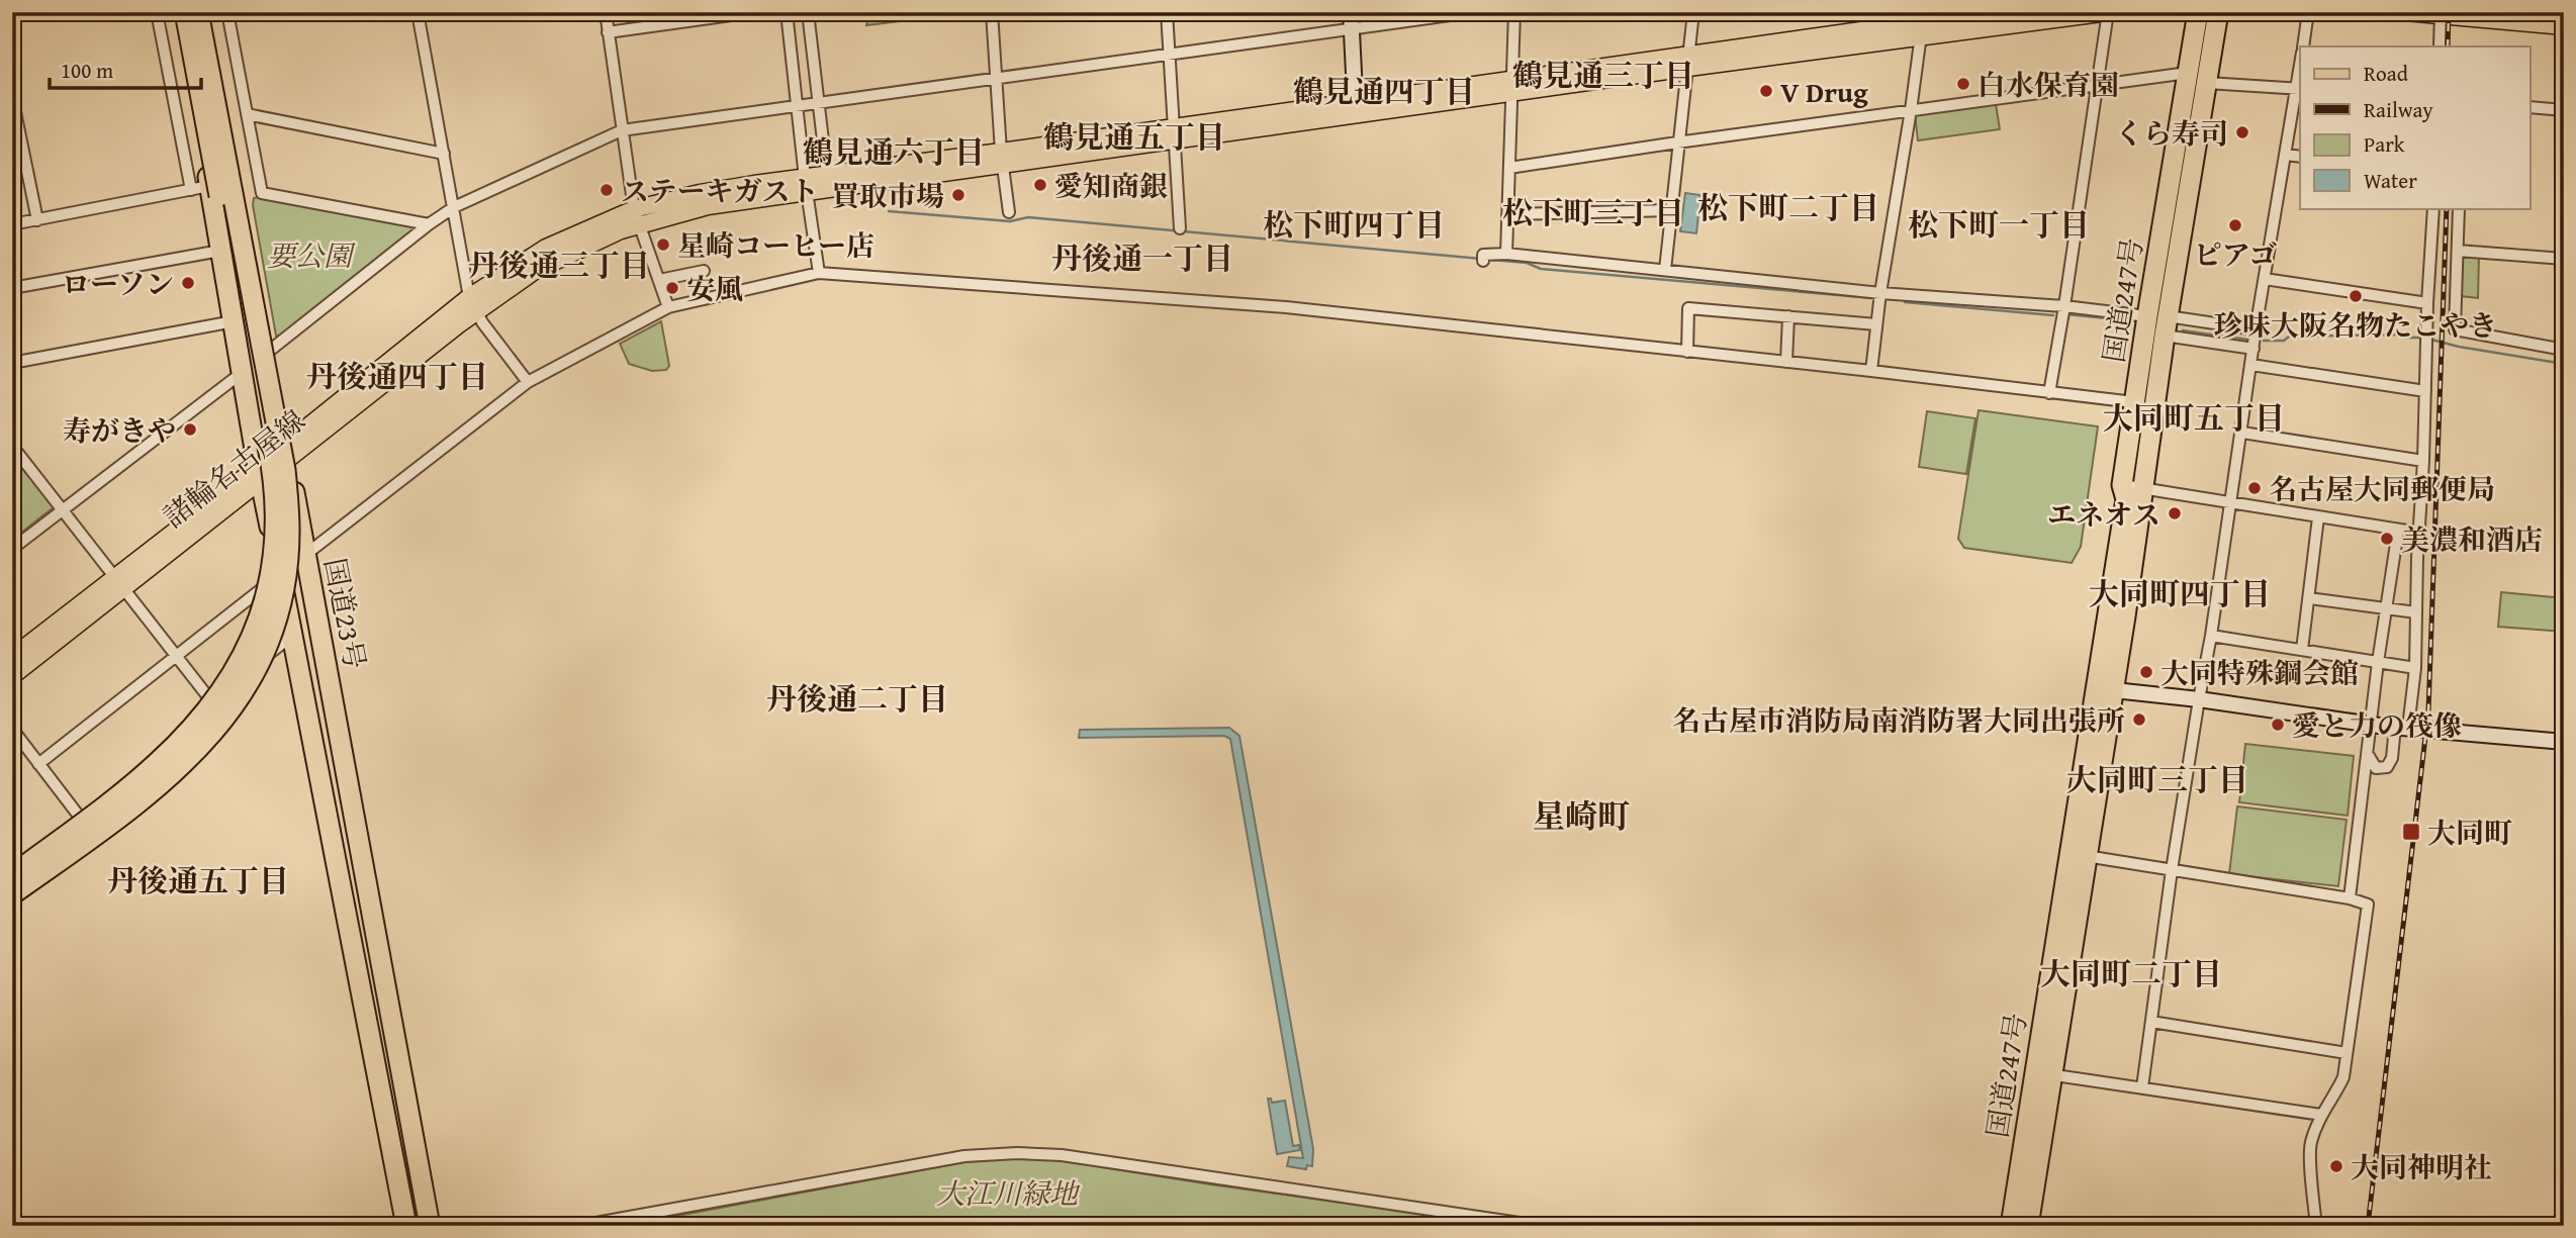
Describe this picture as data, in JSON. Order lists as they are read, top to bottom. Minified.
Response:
{"streets":{"highway":["国道247号","国道23号"],"main road":["諸輪名古屋線"]},"crossings":[["諸輪名古屋線","国道23号"]],"districts":["鶴見通三丁目","鶴見通四丁目","鶴見通五丁目","鶴見通六丁目","松下町二丁目","松下町三丁目","松下町四丁目","松下町一丁目","丹後通一丁目","丹後通三丁目","丹後通四丁目","大同町五丁目","大同町四丁目","丹後通二丁目","大同町三丁目","星崎町","丹後通五丁目","大同町二丁目"],"parks":["要公園","大江川緑地"],"places":{"other":["白水保育園","V Drug","くら寿司","愛知商銀","ステーキガスト","買取市場","ピアゴ","星崎コーヒー店","ローソン","安風","珍味大阪名物たこやき","寿がきや","名古屋大同郵便局","エネオス","美濃和酒店","大同特殊鋼会館","名古屋市消防局南消防署大同出張所","愛と力の筏像","大同神明社"],"transit":["大同町"]},"legend":["Road","Railway","Park","Water"],"scale_bar":"100 m"}
